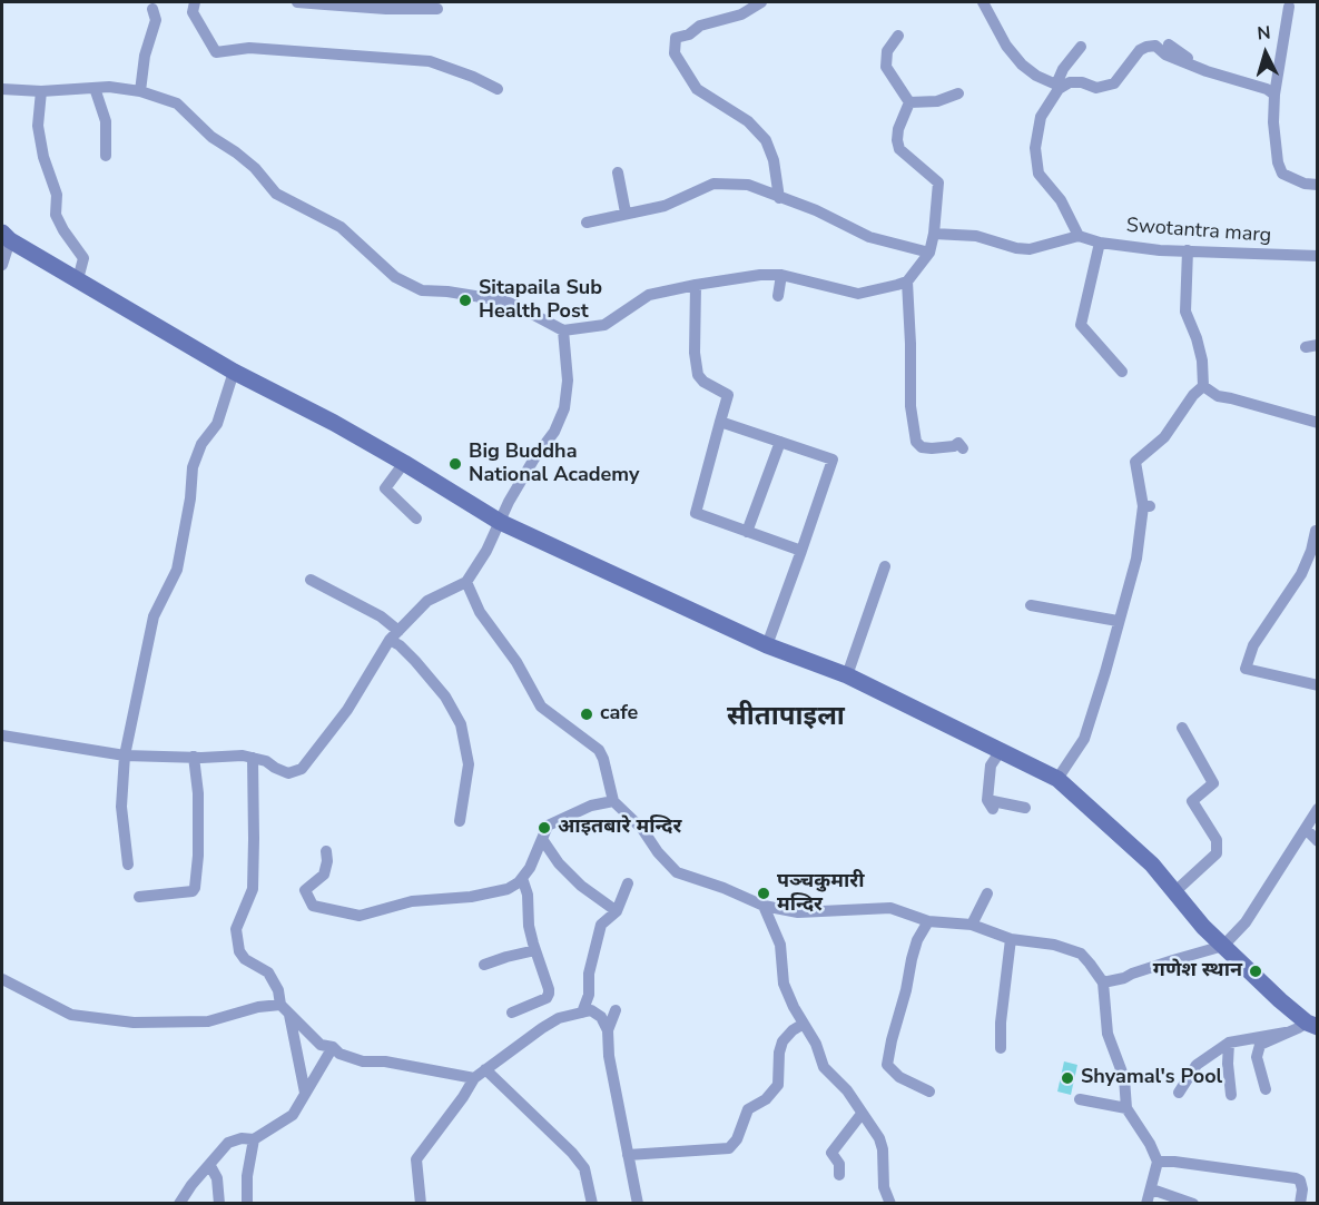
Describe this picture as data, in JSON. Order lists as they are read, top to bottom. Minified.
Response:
{"streets":{"street":["Swotantra marg"]},"districts":["सीतापाइला"],"places":["Sitapaila Sub Health Post","Big Buddha National Academy","cafe","आइतबारे मन्दिर","पञ्चकुमारी मन्दिर","गणेश स्थान","Shyamal's Pool"],"north":"top"}
